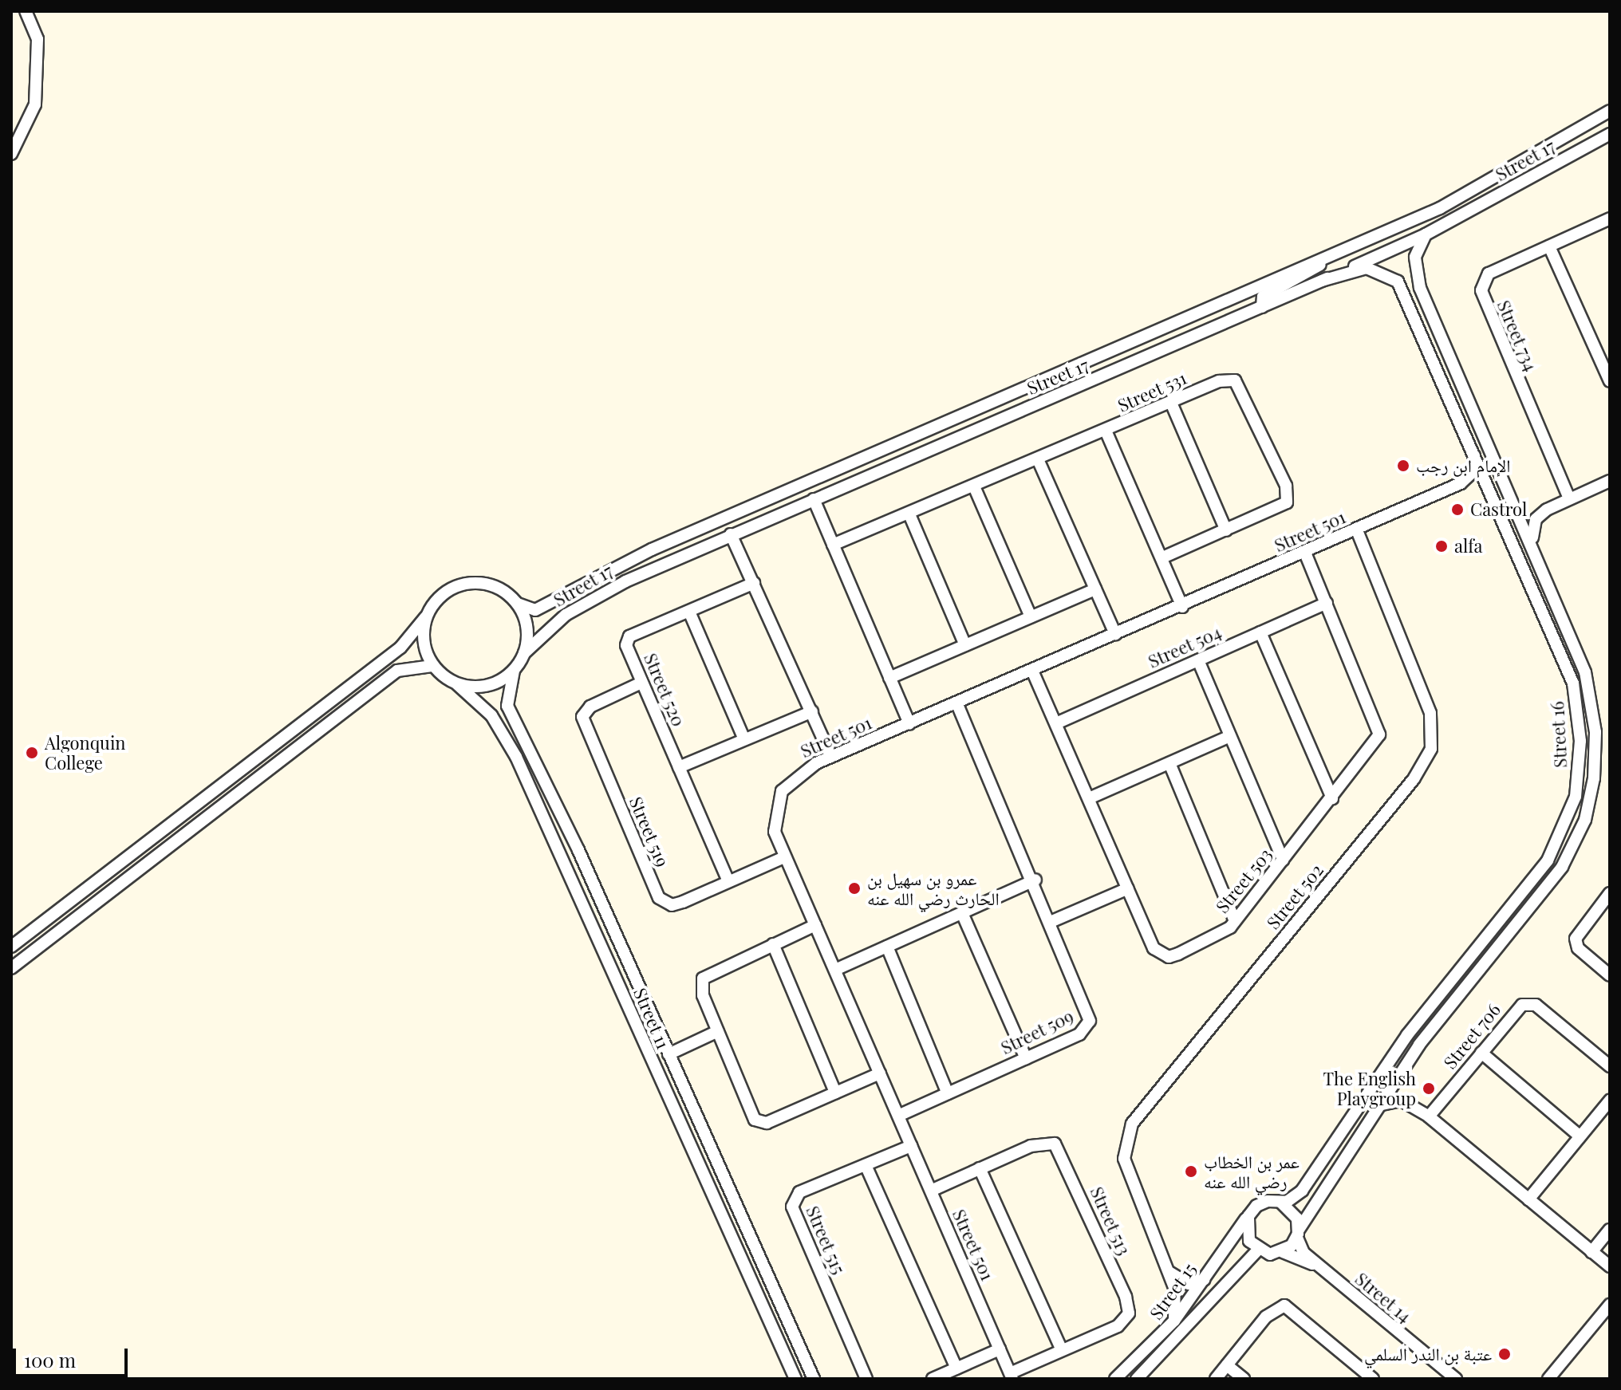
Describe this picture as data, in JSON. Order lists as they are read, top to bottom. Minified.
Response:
{"streets":{"street":["Street 17","Street 734","Street 531","Street 501","Street 504","Street 520","Street 16","Street 519","Street 503","Street 502","Street 11","Street 509","Street 706","Street 513","Street 515","Street 15","Street 14"]},"crossings":[["Street 17","Street 16"],["Street 17","Street 11"],["Street 501","Street 519"],["Street 501","Street 503"],["Street 501","Street 502"],["Street 501","Street 509"],["Street 501","Street 513"],["Street 501","Street 515"],["Street 504","Street 503"],["Street 520","Street 519"],["Street 16","Street 15"],["Street 16","Street 14"],["Street 502","Street 15"],["Street 15","Street 14"]],"places":["الإمام ابن رجب","Castrol","alfa","Algonquin College","عمرو بن سهيل بن الحارث رضي الله عنه","The English Playgroup","عمر بن الخطاب رضي الله عنه","عتبة بن الندر السلمي"],"scale_bar":"100 m"}
